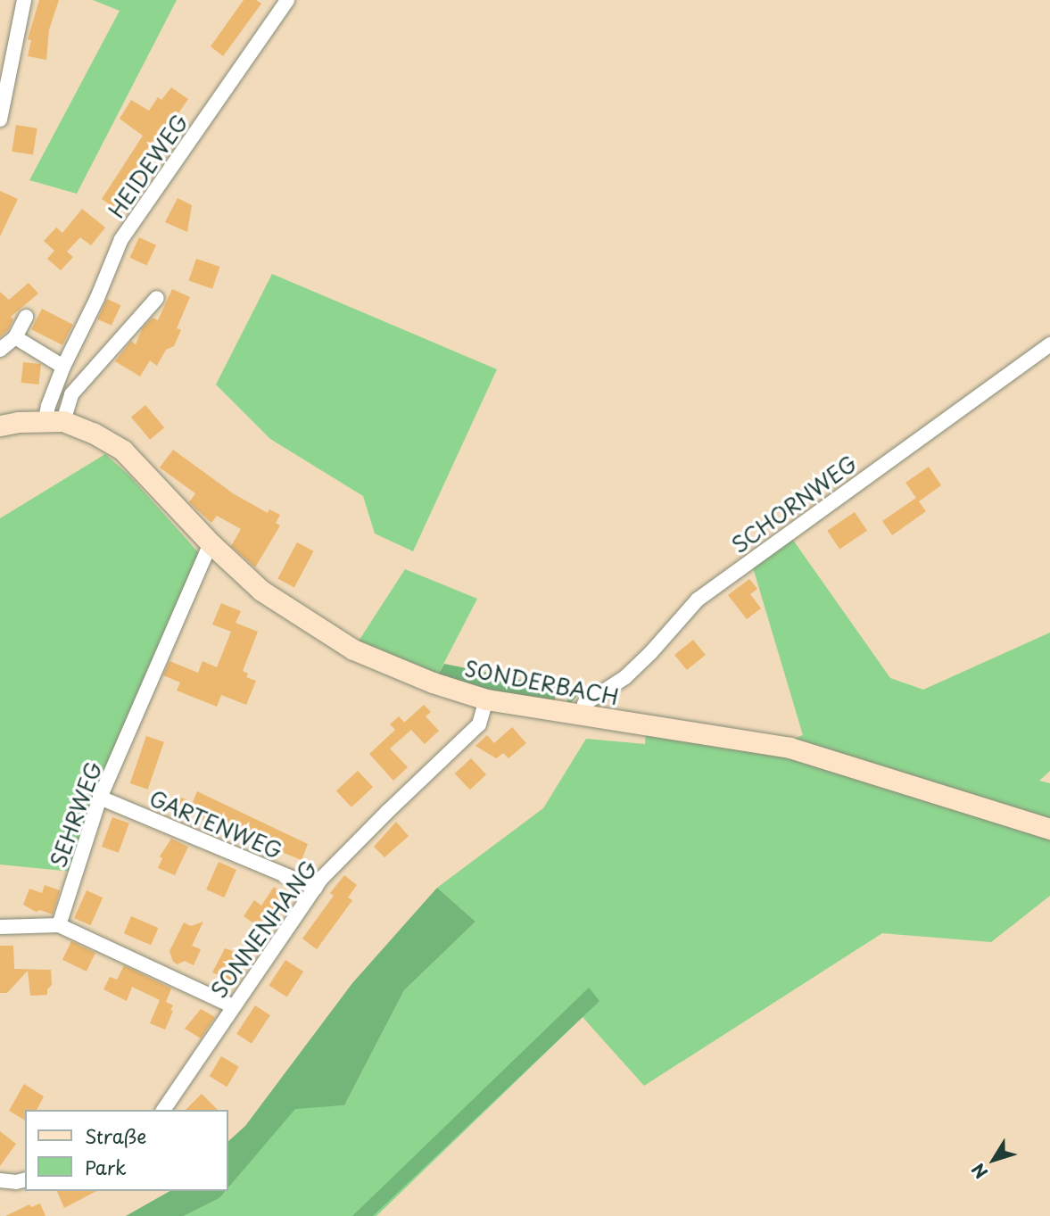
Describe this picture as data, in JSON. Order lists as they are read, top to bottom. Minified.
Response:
{"streets":{"street":["HEIDEWEG","SCHORNWEG","SONDERBACH","SEHRWEG","GARTENWEG","SONNENHANG"]},"crossings":[["HEIDEWEG","SONDERBACH"],["SCHORNWEG","SONDERBACH"],["SONDERBACH","SEHRWEG"],["SONDERBACH","SONNENHANG"],["SEHRWEG","GARTENWEG"],["GARTENWEG","SONNENHANG"]],"legend":["Straße","Park"],"north":"bottom left"}
